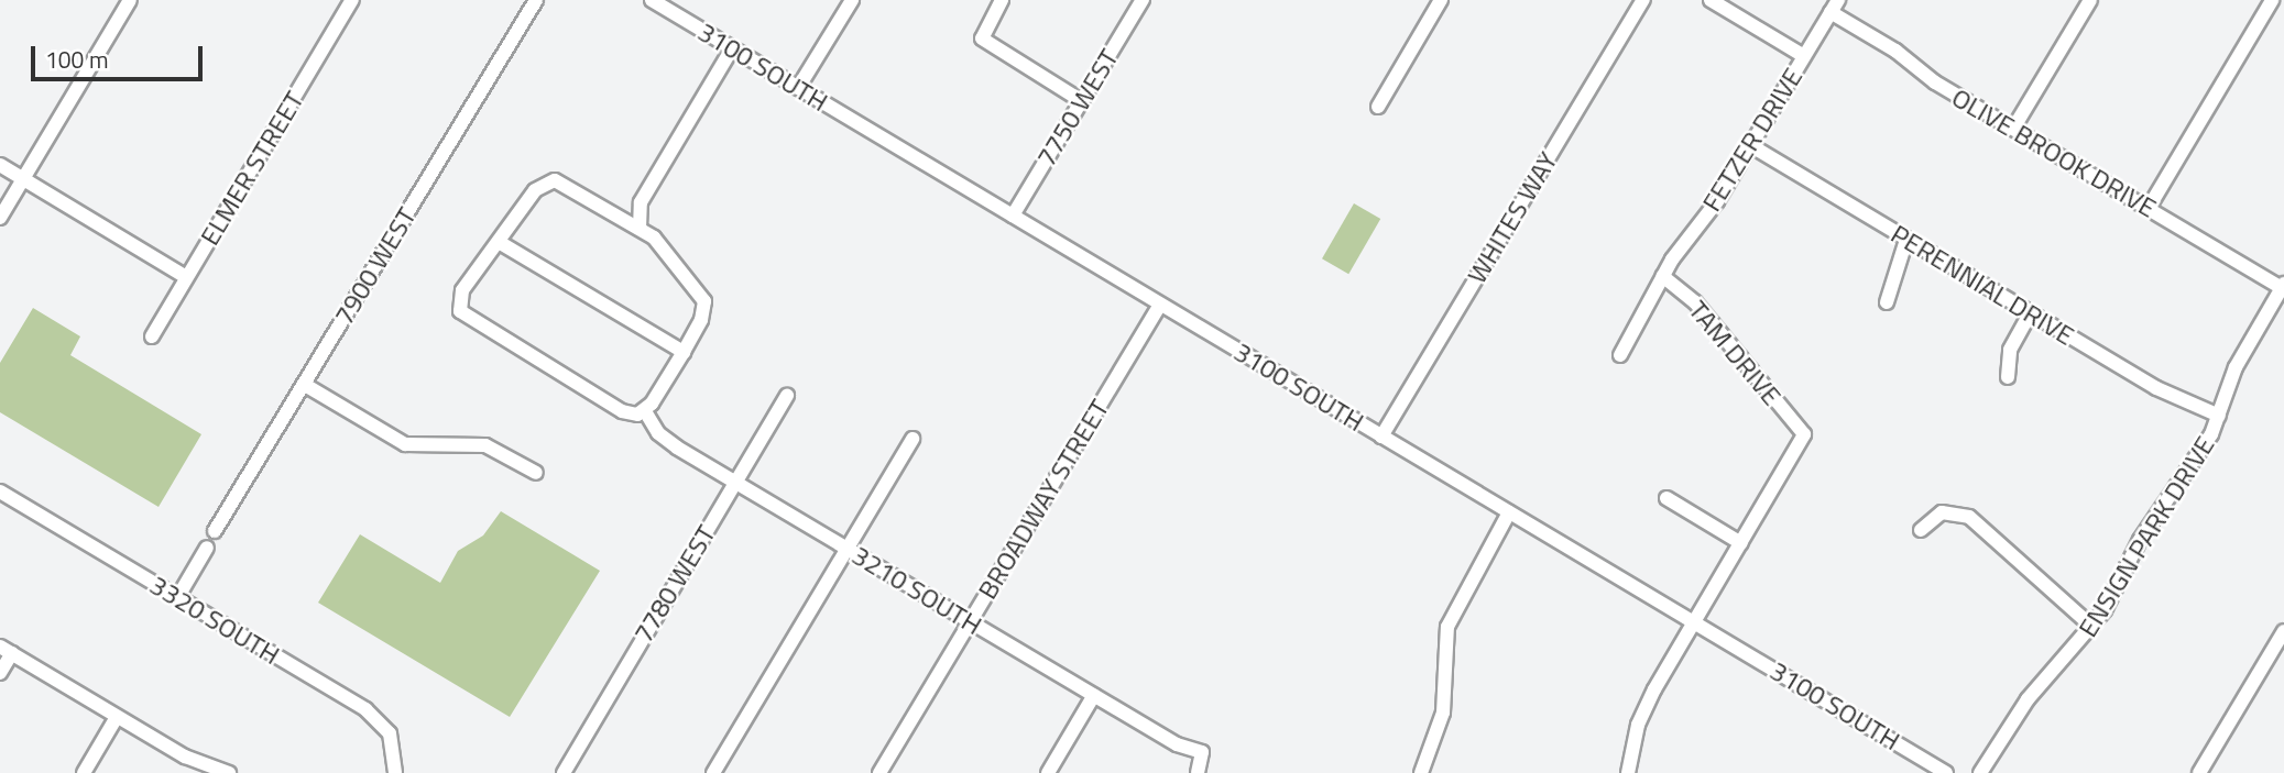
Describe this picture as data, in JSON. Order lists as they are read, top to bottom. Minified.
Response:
{"streets":{"street":["3100 SOUTH","7750 WEST","FETZER DRIVE","OLIVE BROOK DRIVE","ELMER STREET","WHITES WAY","7900 WEST","PERENNIAL DRIVE","TAM DRIVE","BROADWAY STREET","ENSIGN PARK DRIVE","7780 WEST","3210 SOUTH","3320 SOUTH"]},"crossings":[["3100 SOUTH","7750 WEST"],["3100 SOUTH","WHITES WAY"],["3100 SOUTH","BROADWAY STREET"],["FETZER DRIVE","OLIVE BROOK DRIVE"],["FETZER DRIVE","PERENNIAL DRIVE"],["FETZER DRIVE","TAM DRIVE"],["OLIVE BROOK DRIVE","ENSIGN PARK DRIVE"],["PERENNIAL DRIVE","ENSIGN PARK DRIVE"],["BROADWAY STREET","3210 SOUTH"],["7780 WEST","3210 SOUTH"]],"scale_bar":"100 m"}
